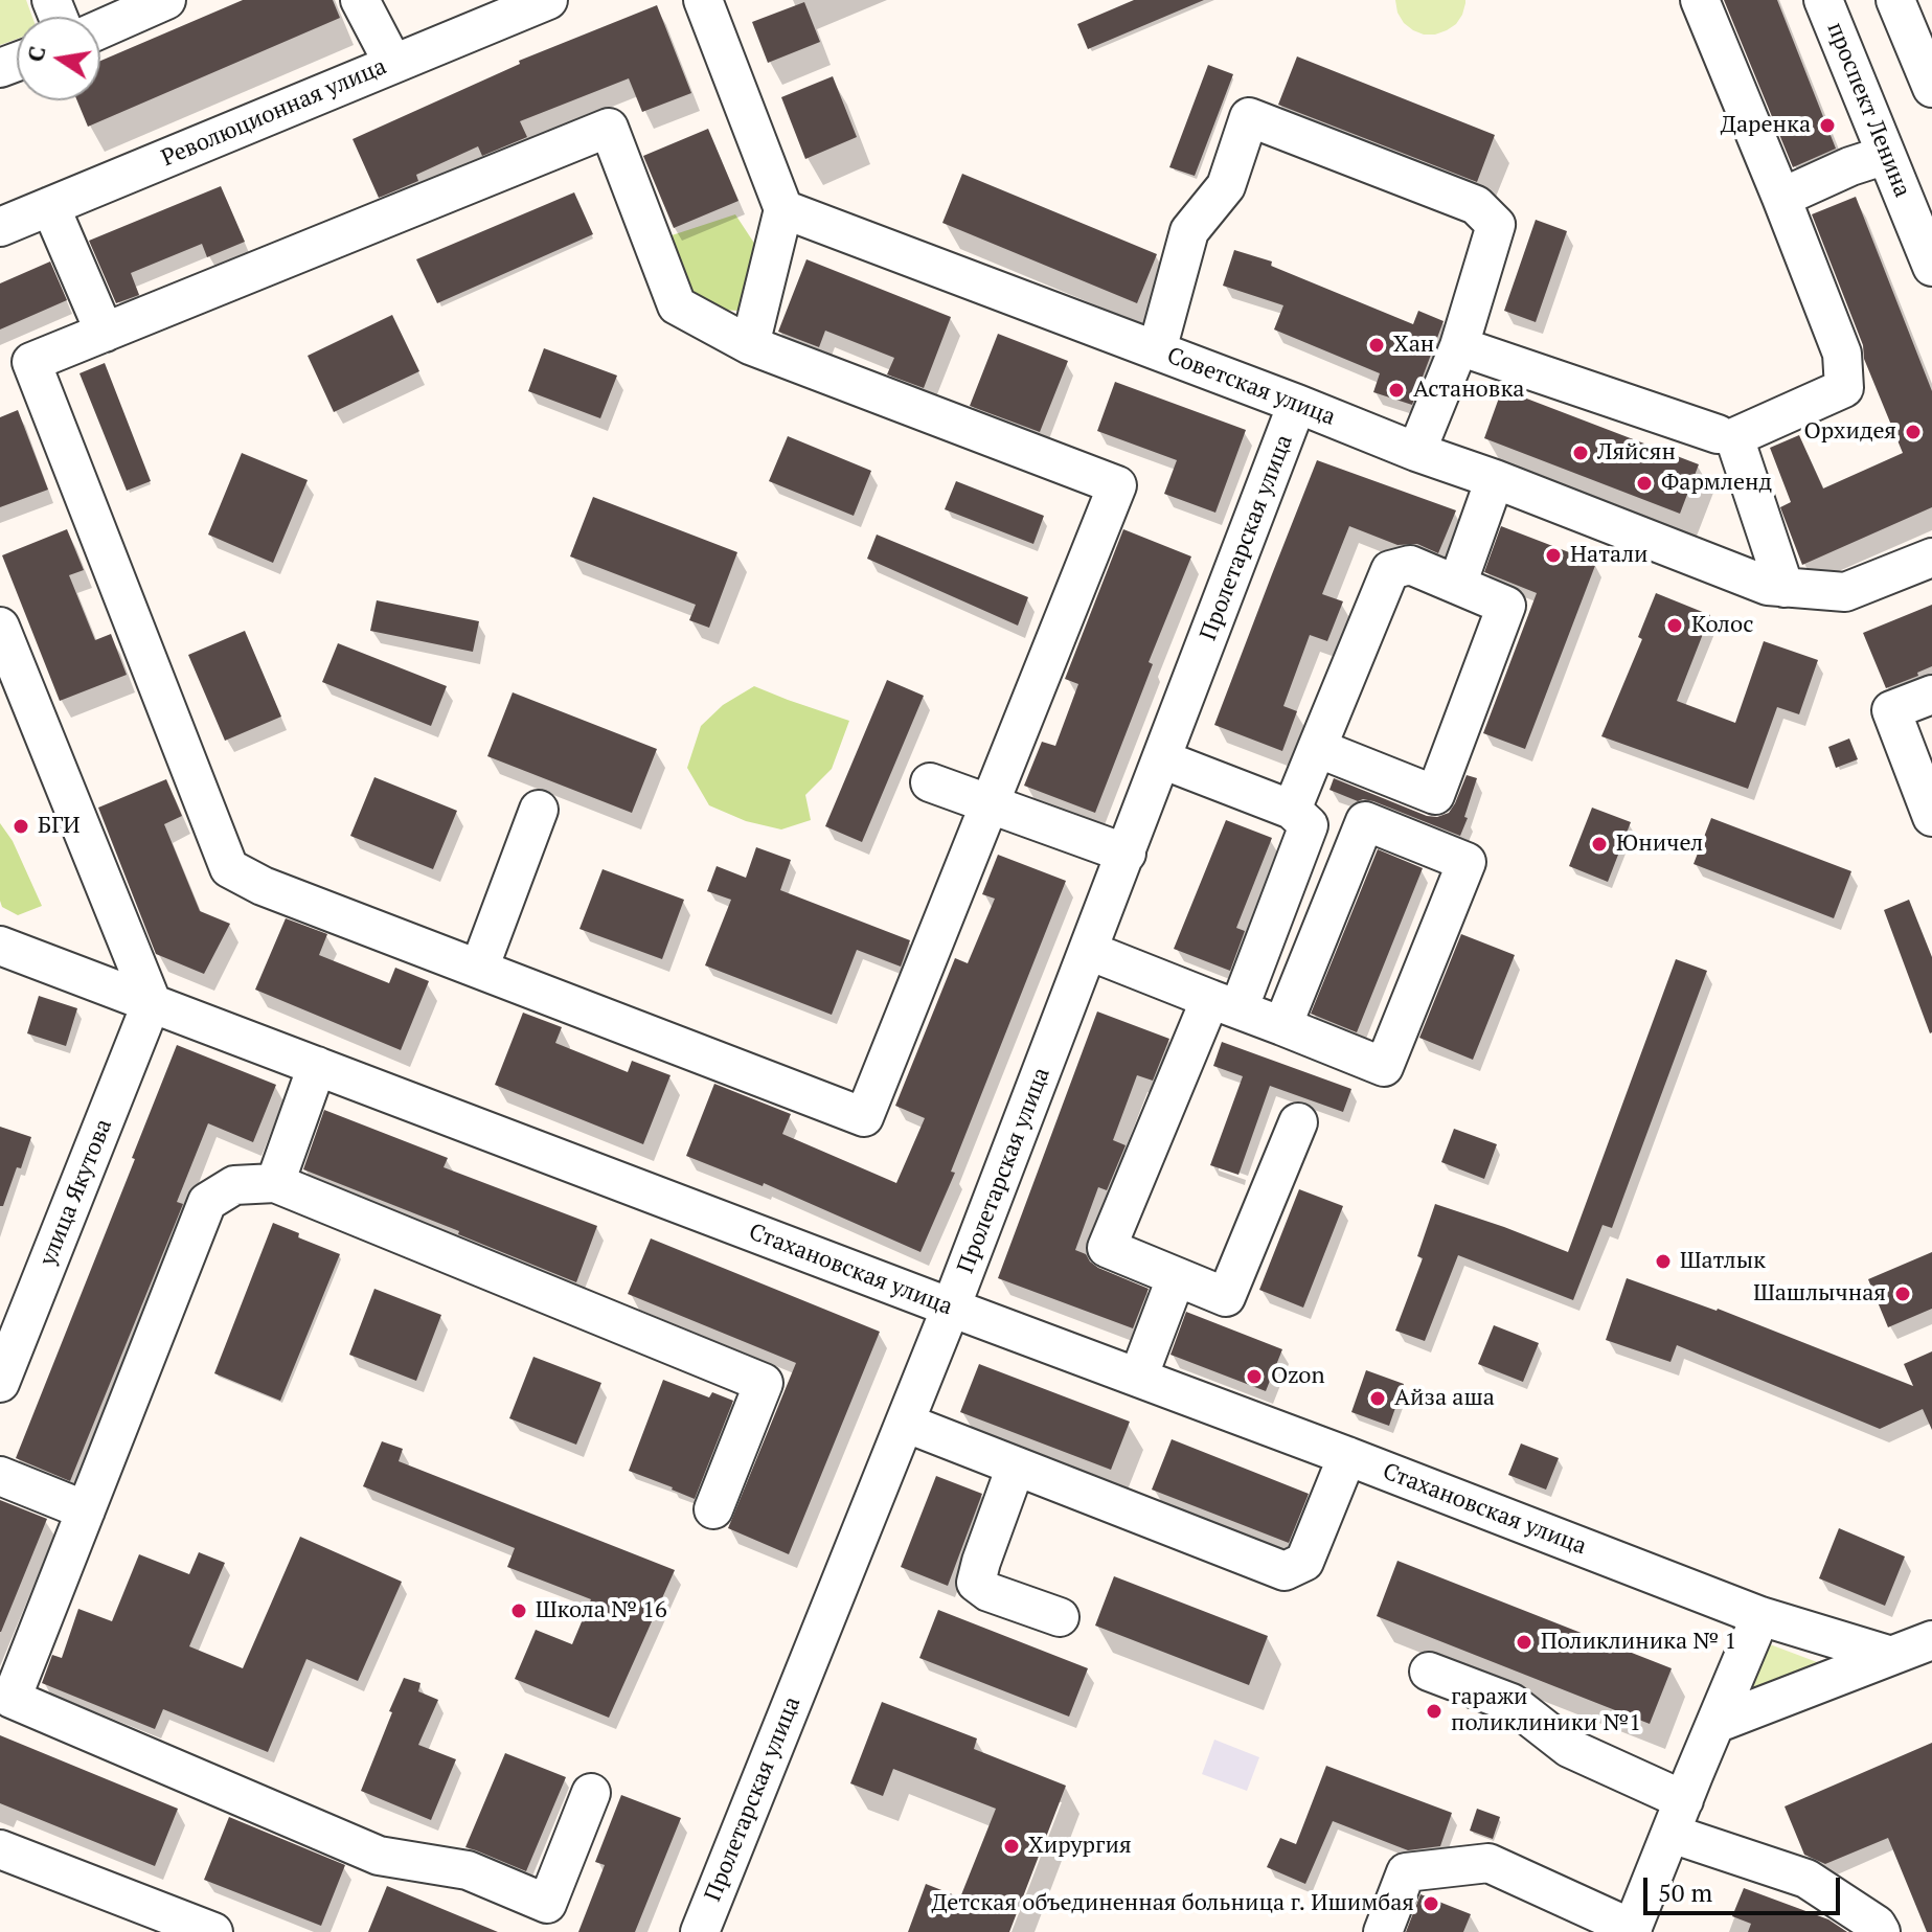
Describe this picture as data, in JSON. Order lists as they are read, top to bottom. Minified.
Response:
{"streets":{"street":["проспект Ленина","Революционная улица","Советская улица","Пролетарская улица","улица Якутова","Стахановская улица"]},"crossings":[["Советская улица","Пролетарская улица"],["Пролетарская улица","Стахановская улица"],["улица Якутова","Стахановская улица"]],"places":["Даренка","Хан","Астановка","Орхидея","Ляйсян","Фармленд","Натали","Колос","БГИ","Юничел","Шатлык","Шашлычная","Ozon","Айза аша","Школа № 16","Поликлиника № 1","гаражи поликлиники №1","Хирургия","Детская объединенная больница г. Ишимбая"],"scale_bar":"50 m","north":"left"}
